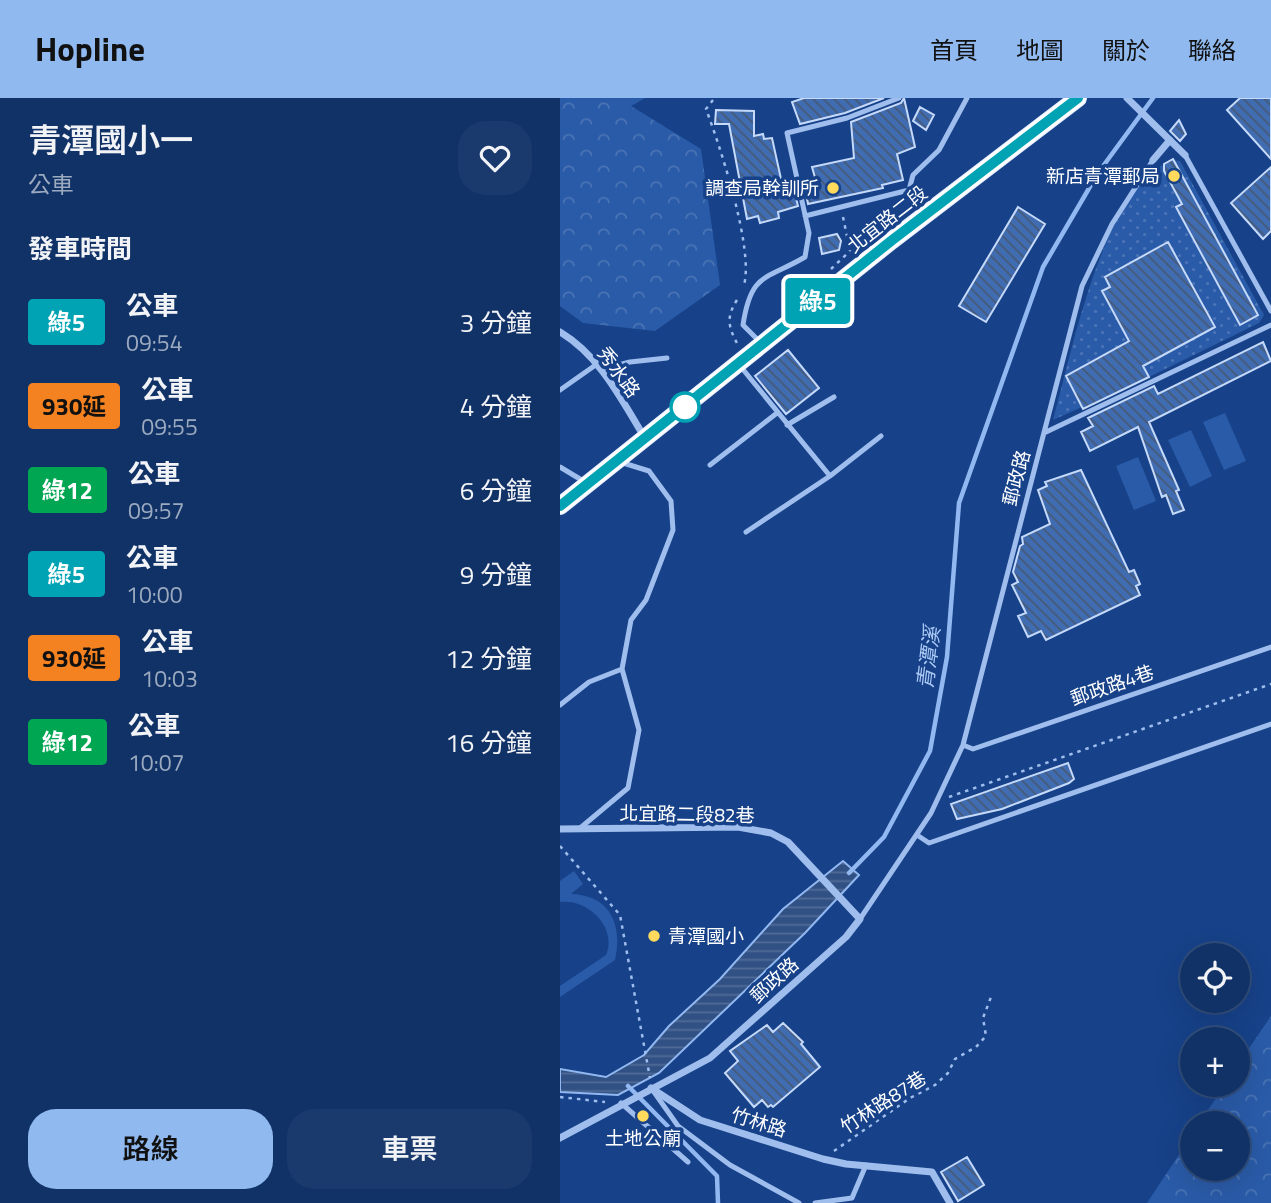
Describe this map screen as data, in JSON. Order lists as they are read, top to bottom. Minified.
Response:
{"streets":{"main road":["北宜路二段"],"street":["秀水路","郵政路","北宜路二段82巷","竹林路"],"lane":["郵政路4巷"],"path":["竹林路87巷"]},"crossings":[["北宜路二段","秀水路"],["郵政路","郵政路4巷"],["郵政路","北宜路二段82巷"],["郵政路","竹林路"],["竹林路87巷","竹林路"]],"water":["青潭溪"],"places":["新店青潭郵局","調查局幹訓所","青潭國小","土地公廟"],"lines":["bus line 綠5"],"page":{"header":"Hopline","nav":["首頁","地圖","關於","聯絡"],"heading":[["青潭國小一","公車"],"發車時間"],"on_map":"綠5","list":[{"mark":"綠5","name":"公車","note":"09:54","value":"3 分鐘"},{"mark":"930延","name":"公車","note":"09:55","value":"4 分鐘"},{"mark":"綠12","name":"公車","note":"09:57","value":"6 分鐘"},{"mark":"綠5","name":"公車","note":"10:00","value":"9 分鐘"},{"mark":"930延","name":"公車","note":"10:03","value":"12 分鐘"},{"mark":"綠12","name":"公車","note":"10:07","value":"16 分鐘"}],"map_buttons":["+","−"],"buttons":["路線","車票"]}}
